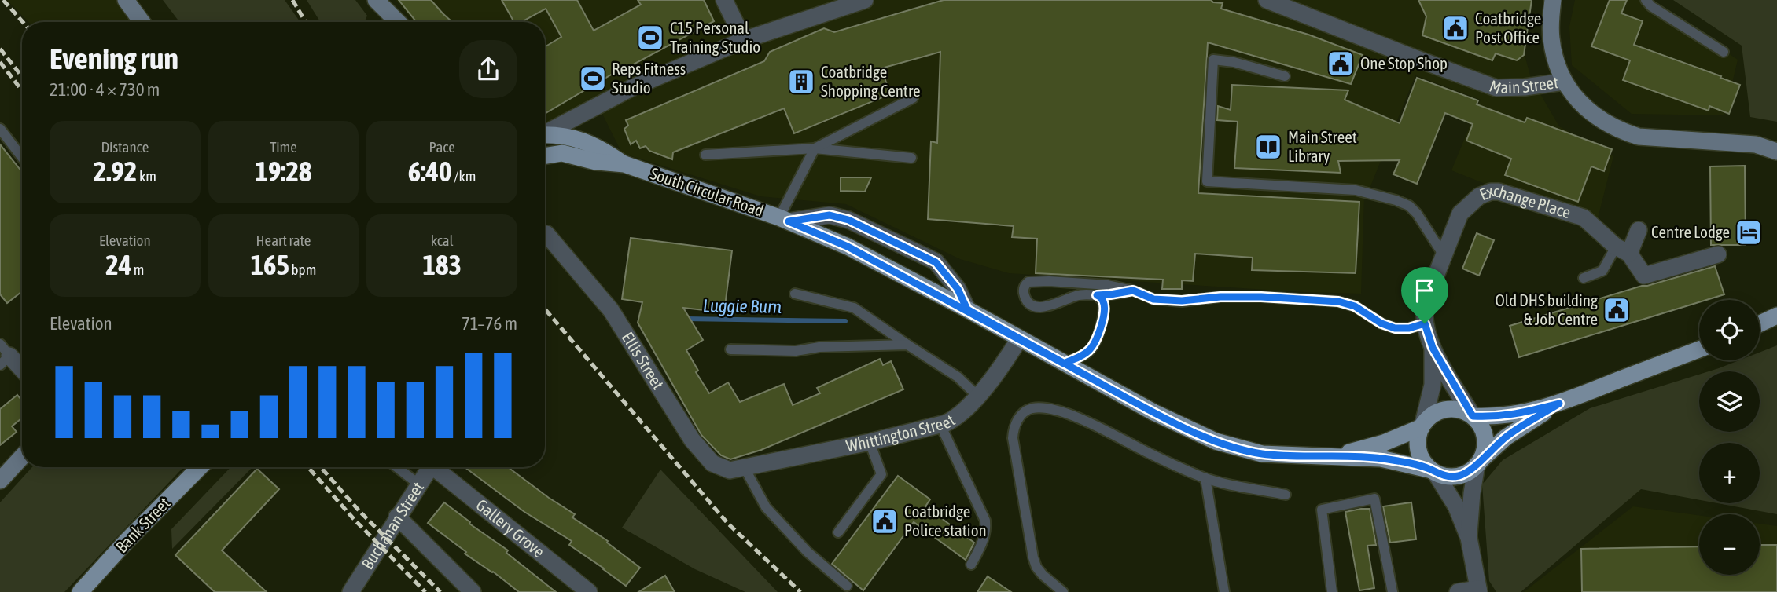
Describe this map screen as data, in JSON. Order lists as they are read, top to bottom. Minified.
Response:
{"streets":{"main road":["Main Street","South Circular Road","Bank Street"],"street":["Exchange Place","Ellis Street","Whittington Street","Buchanan Street","Gallery Grove"]},"crossings":[["South Circular Road","Exchange Place"],["South Circular Road","Whittington Street"],["Ellis Street","Whittington Street"]],"water":["Luggie Burn"],"places":{"public building":["Coatbridge Post Office","One Stop Shop","Old DHS building & Job Centre","Coatbridge Police station"],"sports":["C15 Personal Training Studio","Reps Fitness Studio"],"building":["Coatbridge Shopping Centre"],"library":["Main Street Library"],"hotel":["Centre Lodge"]},"page":{"heading":["Evening run","21:00 · 4 × 730 m"],"stats":[["Distance","2.92 km"],["Time","19:28"],["Pace","6:40 /km"],["Elevation","24 m"],["Heart rate","165 bpm"],["kcal","183"]],"map_buttons":["+","−"],"chart":["Elevation","71–76 m"]}}
